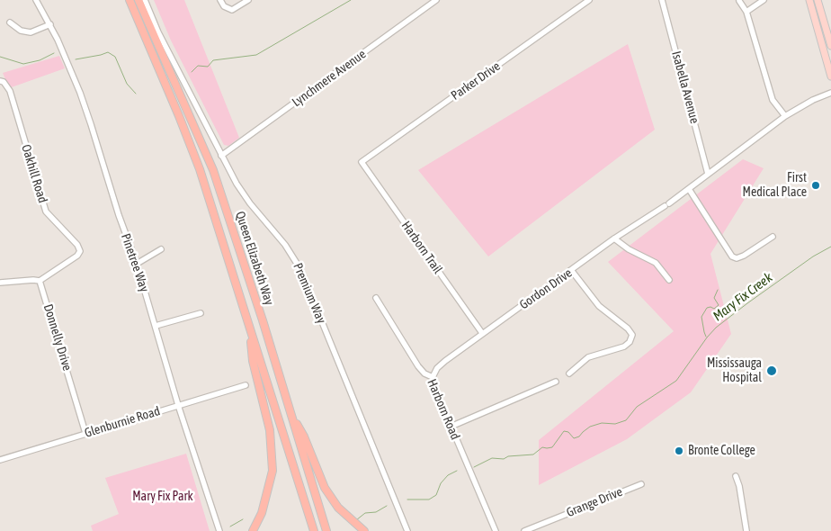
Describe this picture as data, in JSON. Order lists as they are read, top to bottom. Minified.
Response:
{"streets":{"highway":["Queen Elizabeth Way"],"street":["Lynchmere Avenue","Parker Drive","Isabella Avenue","Oakhill Road","Harborn Trail","Pinetree Way","Gordon Drive","Premium Way","Donnelly Drive","Harborn Road","Glenburnie Road","Grange Drive"]},"crossings":[["Lynchmere Avenue","Premium Way"],["Parker Drive","Harborn Trail"],["Isabella Avenue","Gordon Drive"],["Oakhill Road","Donnelly Drive"],["Harborn Trail","Gordon Drive"],["Pinetree Way","Glenburnie Road"],["Gordon Drive","Harborn Road"],["Donnelly Drive","Glenburnie Road"]],"water":["Mary Fix Creek"],"parks":["Mary Fix Park"],"places":["First Medical Place","Mississauga Hospital","Bronte College"]}
